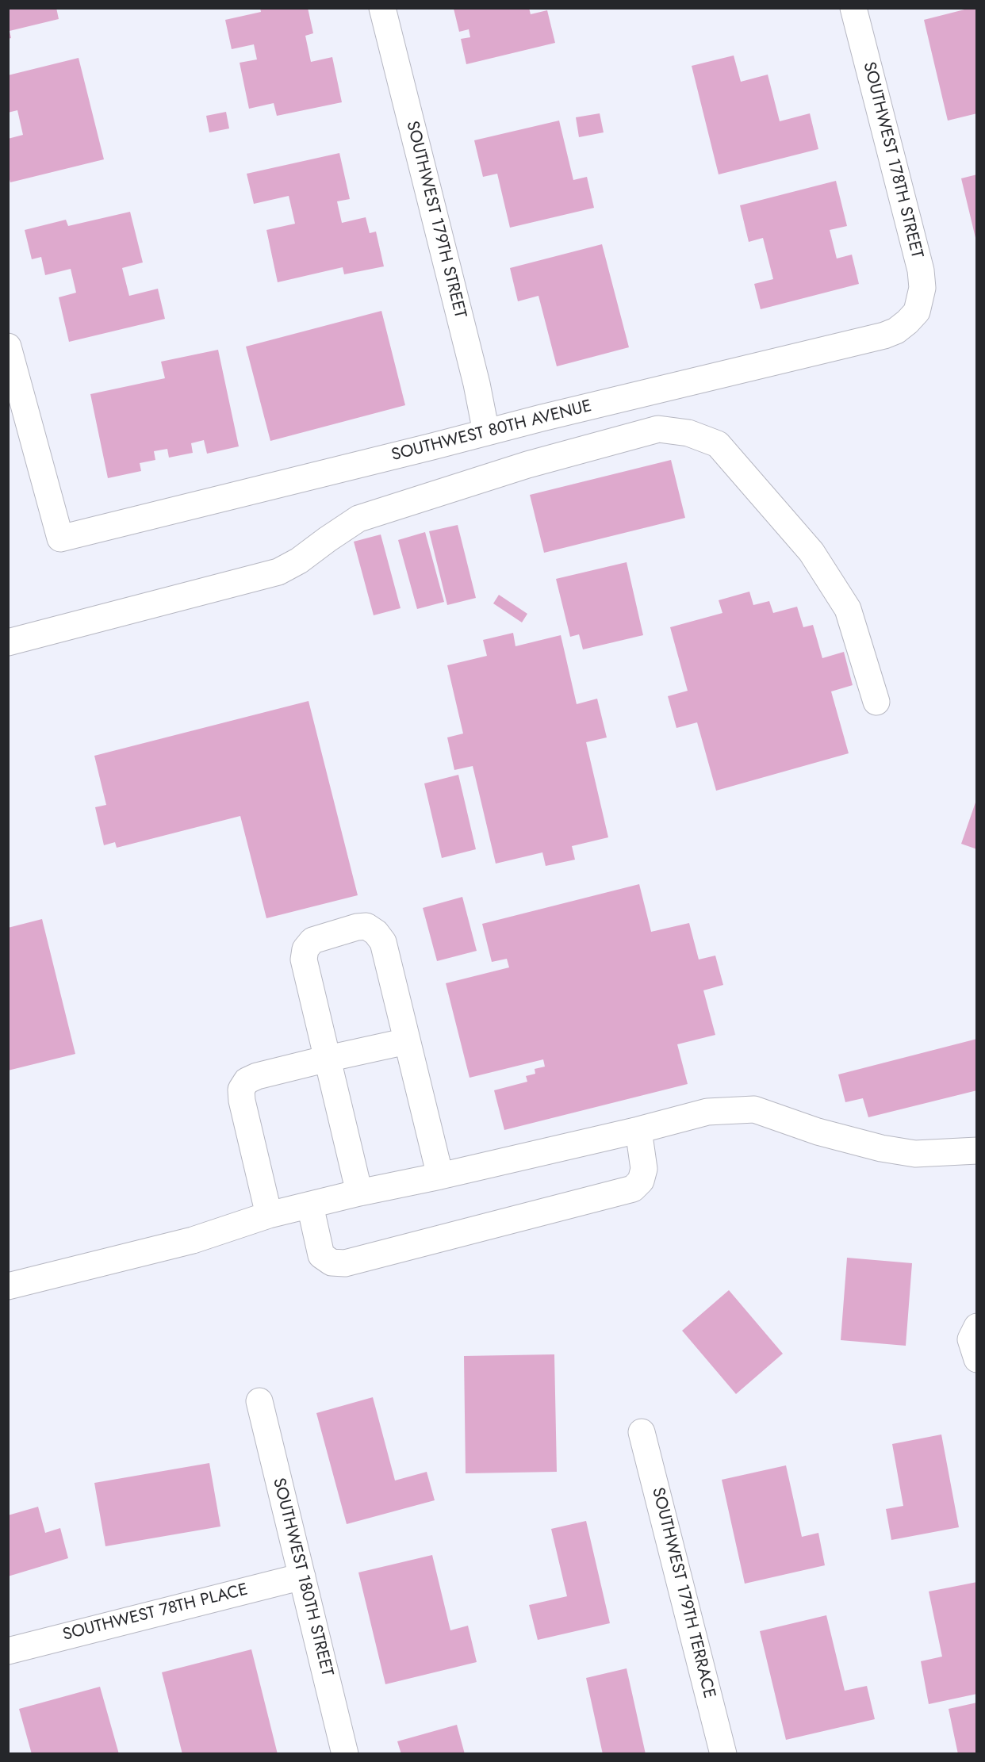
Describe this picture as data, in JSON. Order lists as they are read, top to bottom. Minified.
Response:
{"streets":{"street":["SOUTHWEST 178TH STREET","SOUTHWEST 179TH STREET","SOUTHWEST 80TH AVENUE","SOUTHWEST 180TH STREET","SOUTHWEST 179TH TERRACE","SOUTHWEST 78TH PLACE"]},"crossings":[["SOUTHWEST 178TH STREET","SOUTHWEST 80TH AVENUE"],["SOUTHWEST 179TH STREET","SOUTHWEST 80TH AVENUE"],["SOUTHWEST 180TH STREET","SOUTHWEST 78TH PLACE"]]}
